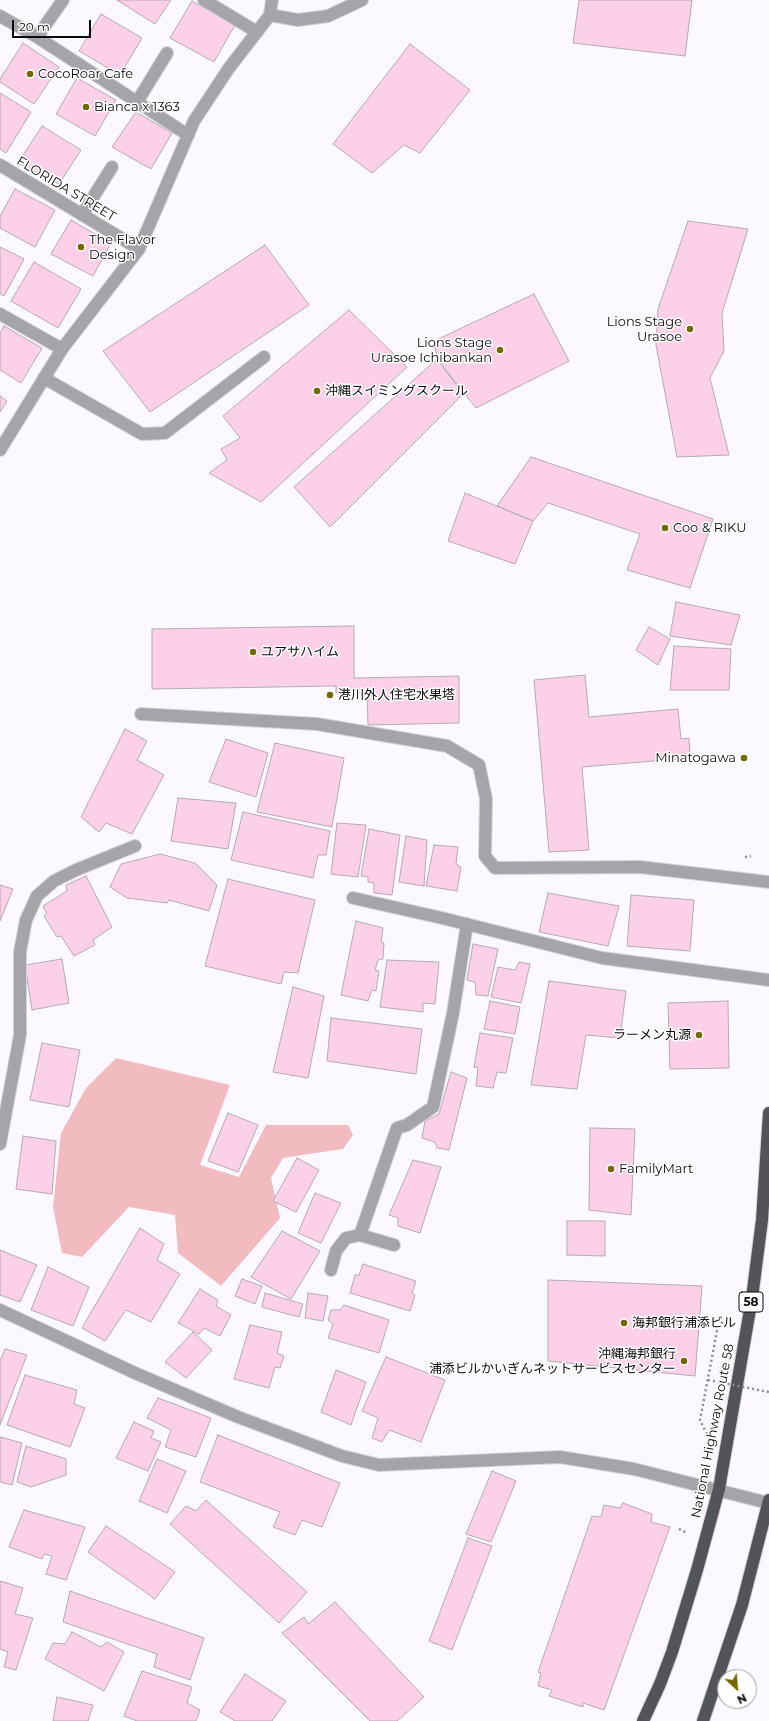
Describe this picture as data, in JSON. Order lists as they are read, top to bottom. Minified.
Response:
{"streets":{"highway":["58","National Highway Route 58"],"street":["FLORIDA STREET"]},"places":["CocoRoar Cafe","Bianca x 1363","The Flavor Design","Lions Stage Urasoe","Lions Stage Urasoe Ichibankan","沖縄スイミングスクール","Coo & RIKU","ユアサハイム","港川外人住宅水果塔","Minatogawa","ラーメン丸源","FamilyMart","海邦銀行浦添ビル","沖縄海邦銀行 浦添ビルかいぎんネットサービスセンター"],"scale_bar":"20 m","north":"bottom right"}
